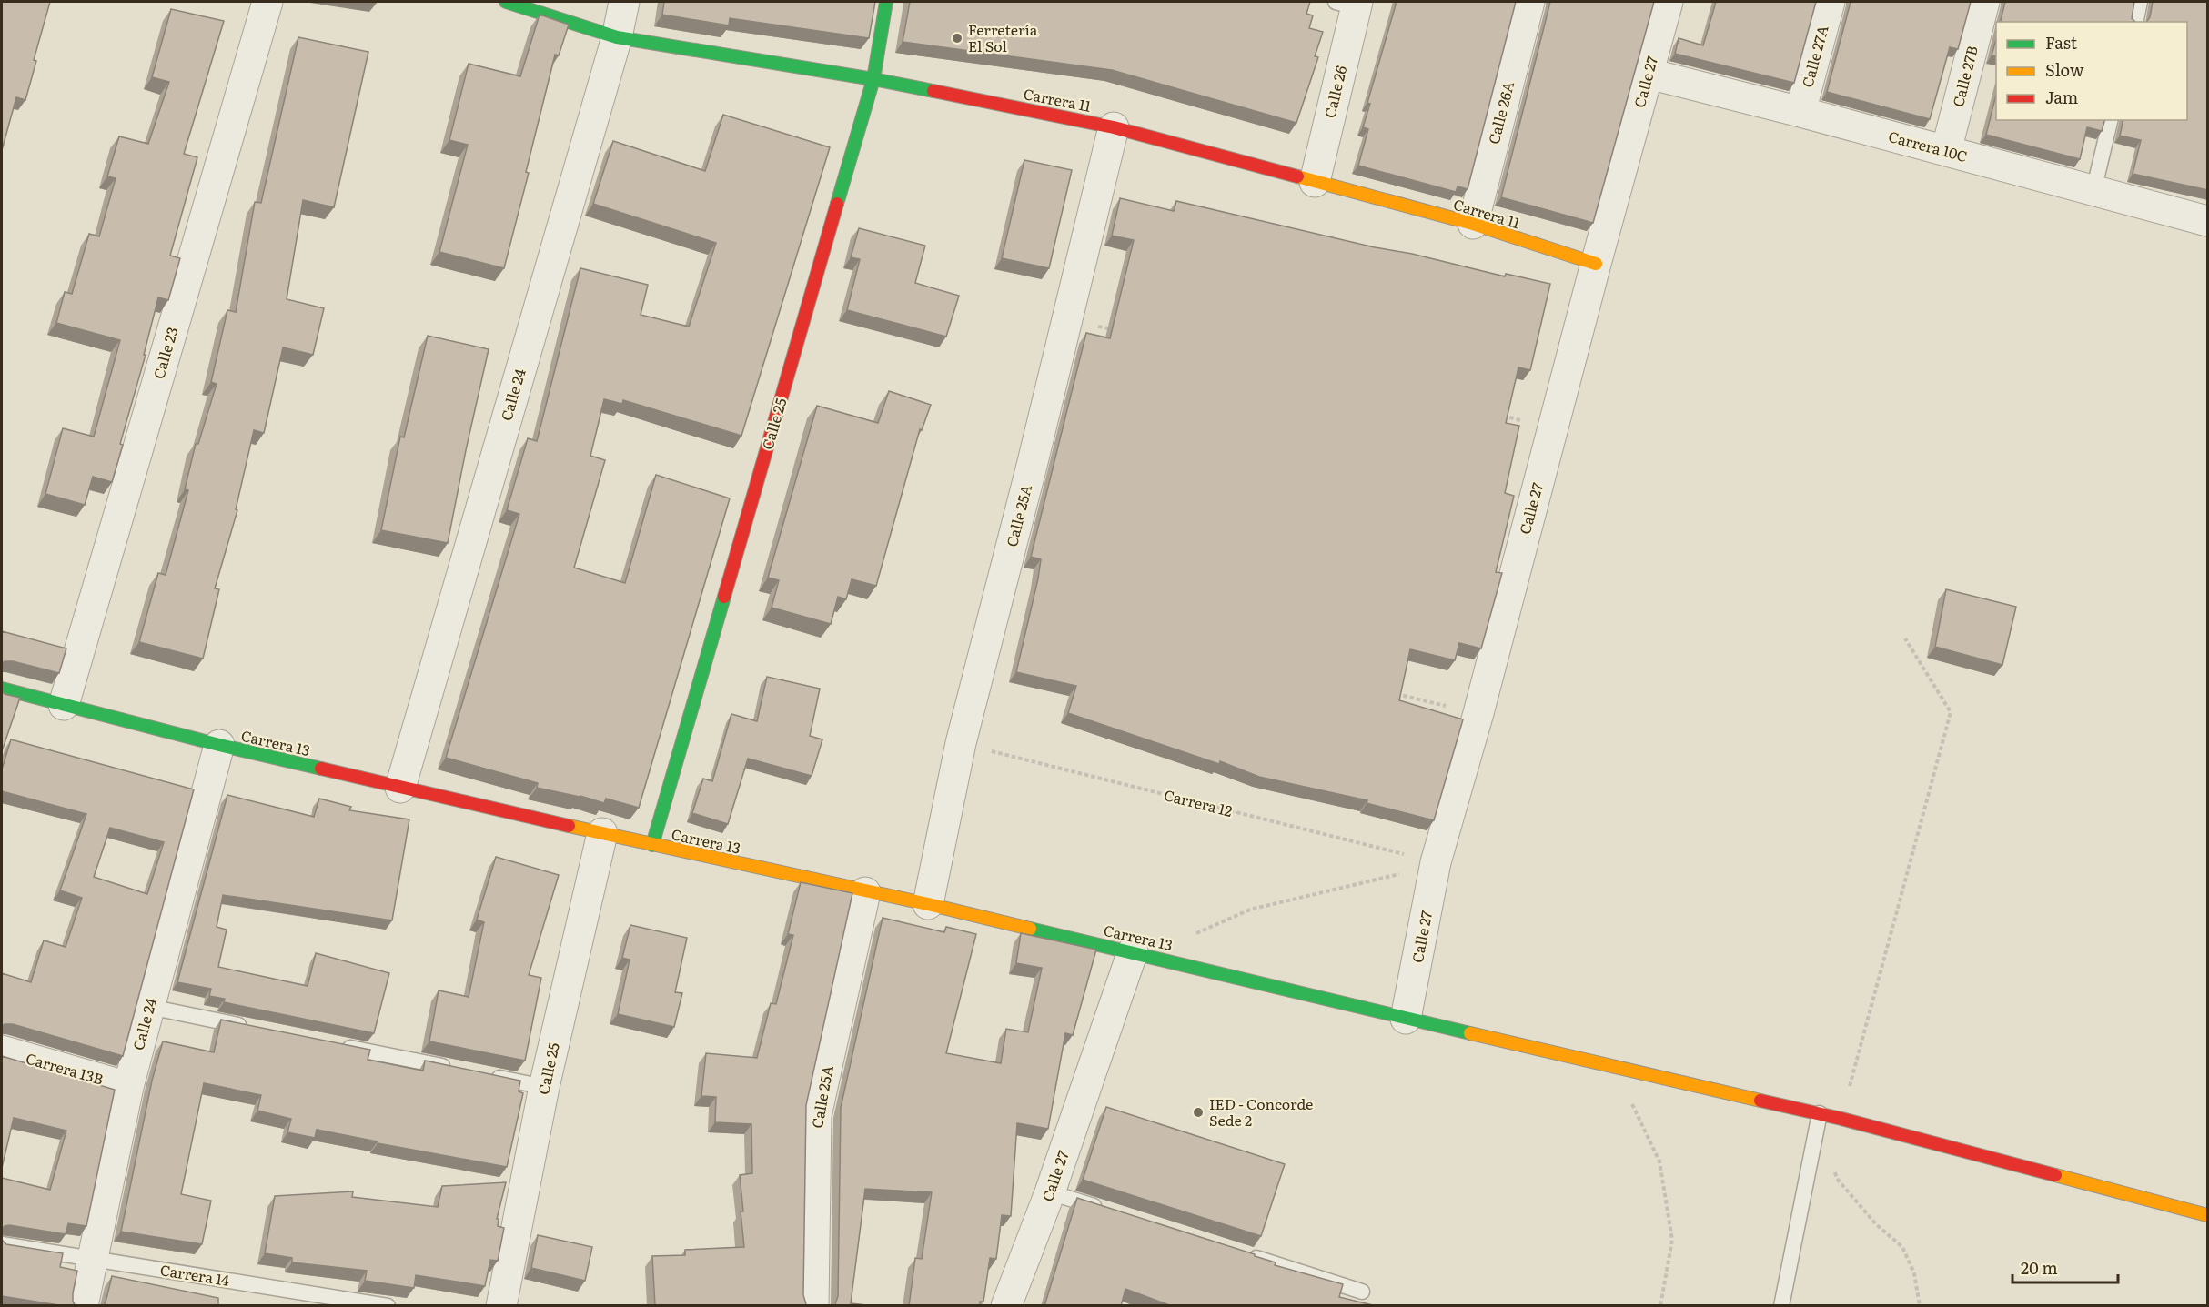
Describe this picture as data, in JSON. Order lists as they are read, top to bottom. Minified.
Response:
{"streets":{"street":["Calle 27A","Calle 27B","Calle 27","Calle 26","Carrera 11","Calle 26A","Carrera 10C","Calle 23","Calle 24","Calle 25","Calle 25A","Carrera 13","Carrera 13B"],"lane":["Carrera 14"],"path":["Carrera 12"]},"crossings":[["Calle 27A","Carrera 10C"],["Calle 27B","Carrera 10C"],["Calle 27","Carrera 11"],["Calle 27","Carrera 10C"],["Calle 27","Carrera 13"],["Calle 27","Carrera 12"],["Calle 26","Carrera 11"],["Carrera 11","Calle 26A"],["Carrera 11","Calle 24"],["Carrera 11","Calle 25"],["Carrera 11","Calle 25A"],["Calle 23","Carrera 13"],["Calle 24","Carrera 13"],["Calle 24","Carrera 13B"],["Calle 24","Carrera 14"],["Calle 25","Carrera 13"],["Calle 25A","Carrera 13"],["Calle 25A","Carrera 12"]],"places":["Ferretería El Sol","IED - Concorde Sede 2"],"legend":["Fast","Slow","Jam"],"scale_bar":"20 m"}
